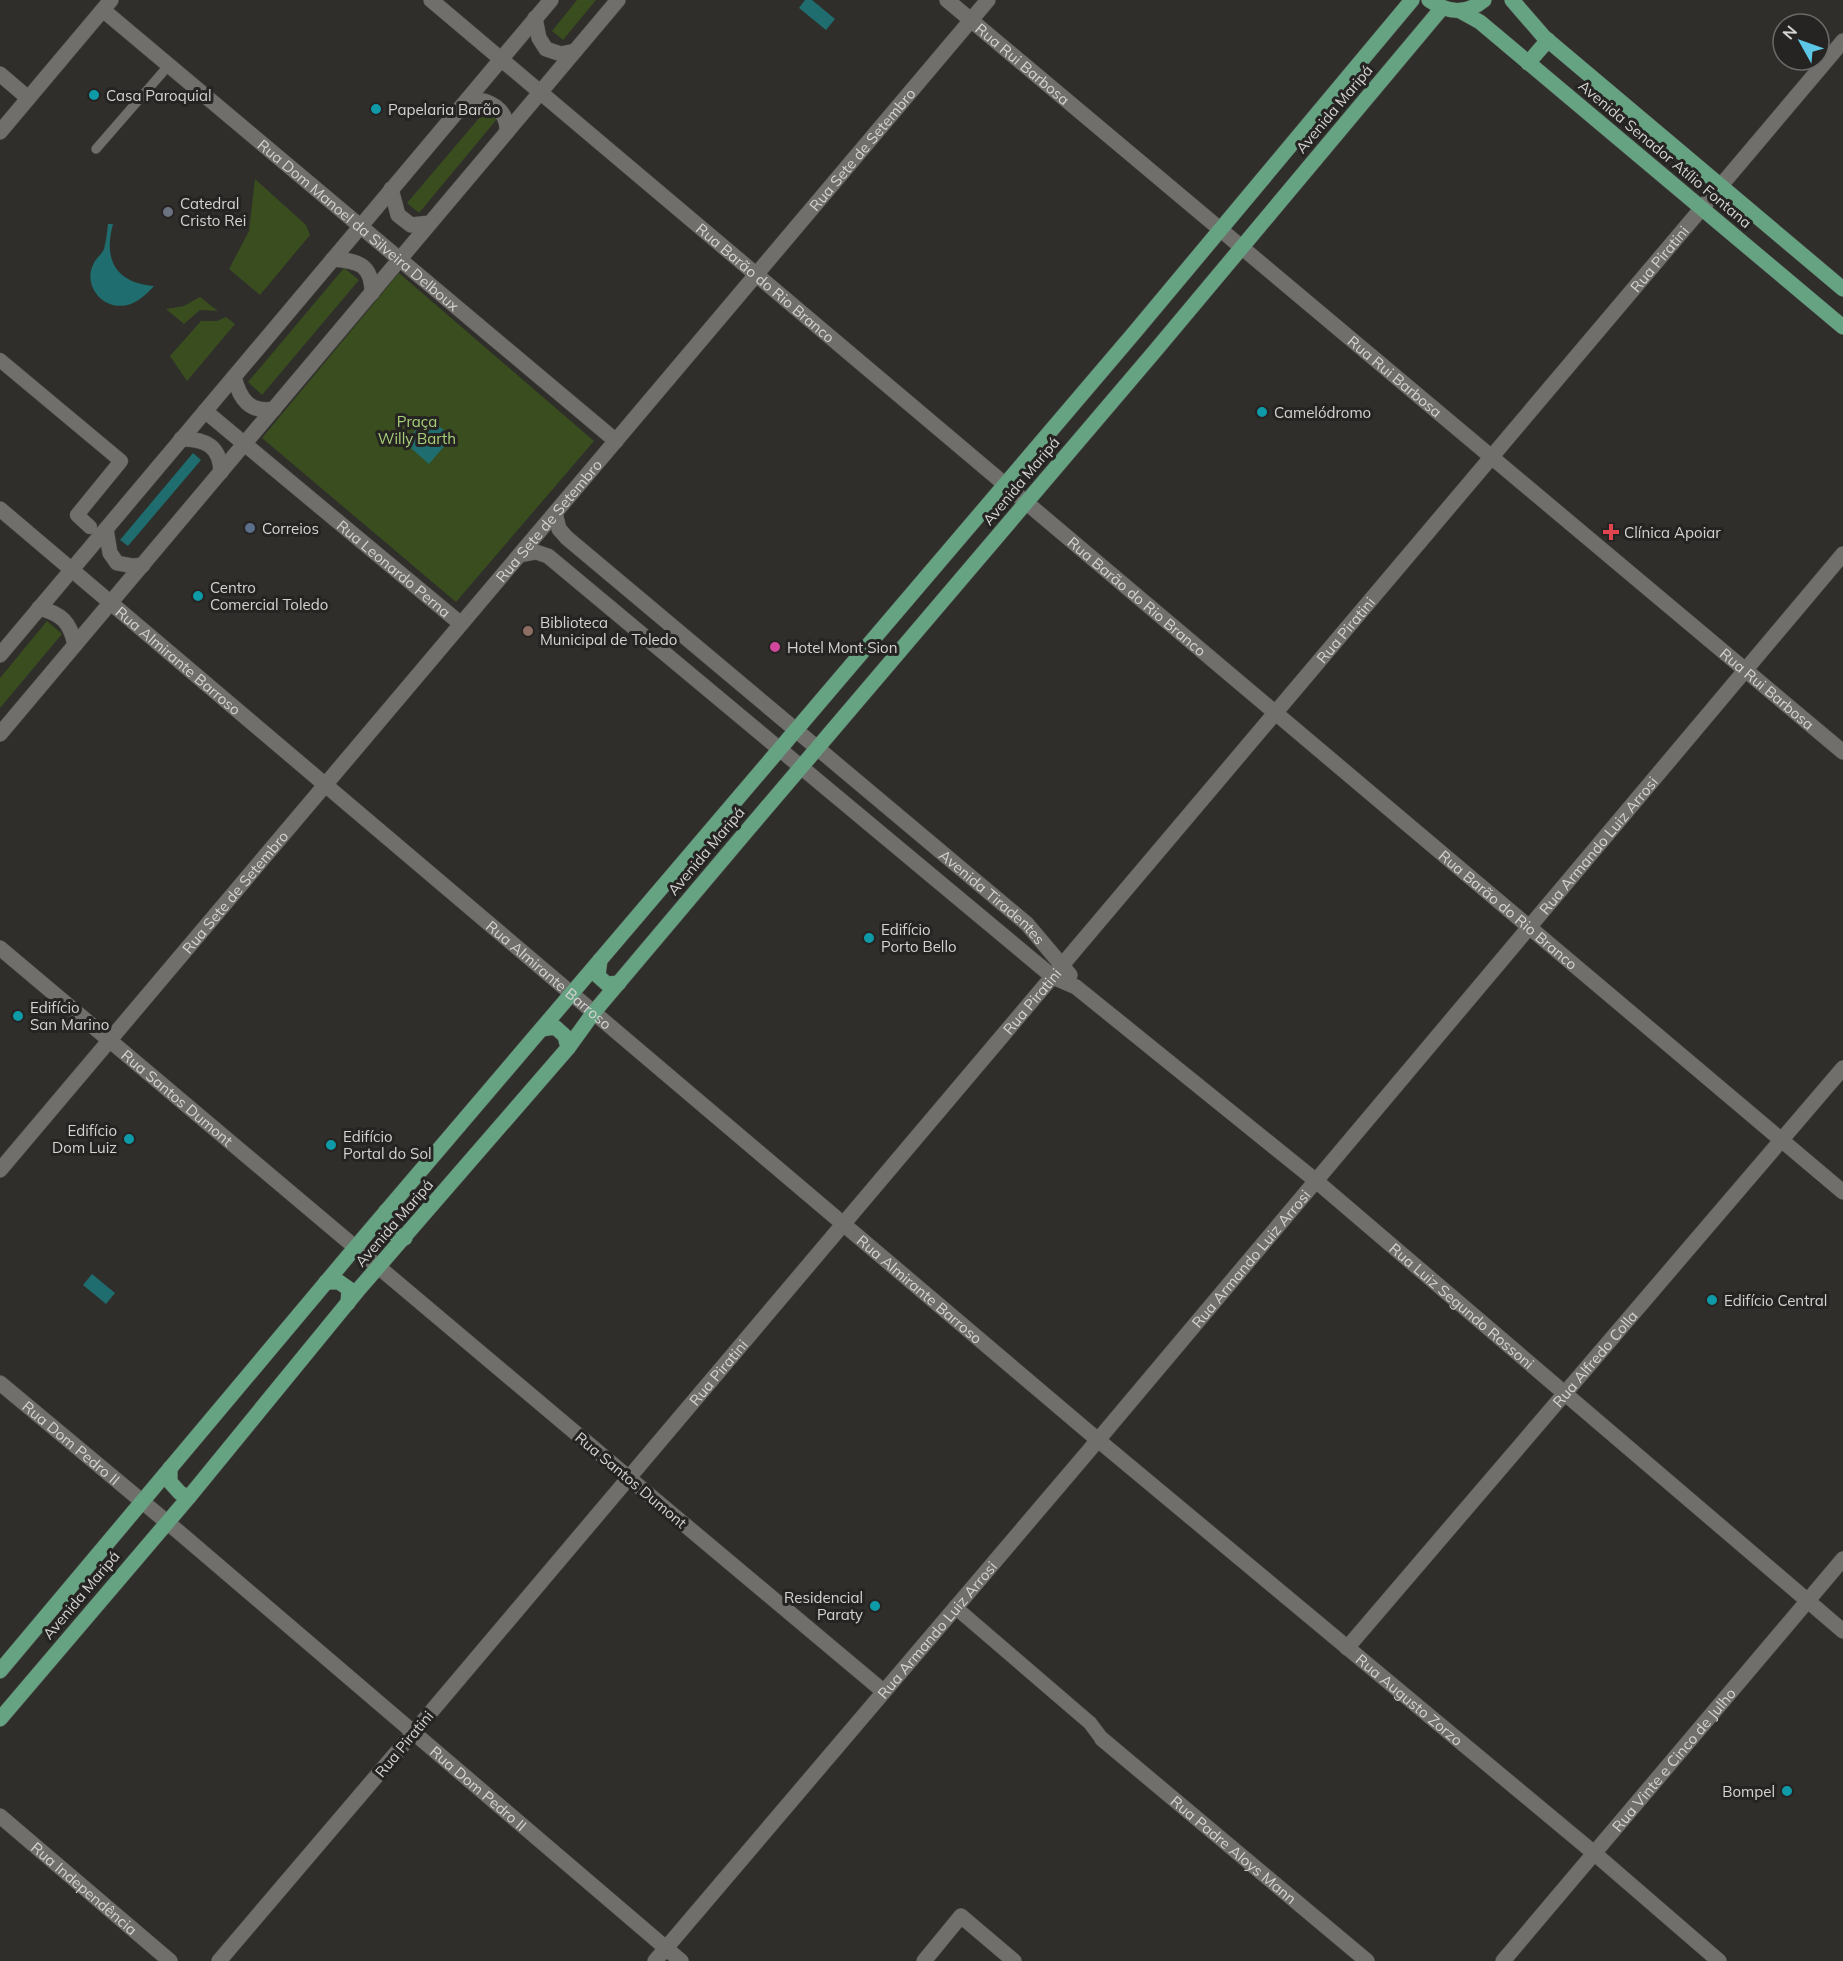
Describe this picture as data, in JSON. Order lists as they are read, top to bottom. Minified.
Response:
{"streets":{"main road":["Avenida Maripá","Avenida Senador Atílio Fontana"],"street":["Rua Rui Barbosa","Rua Sete de Setembro","Rua Dom Manoel da Silveira Delboux","Rua Piratini","Rua Barão do Rio Branco","Rua Leonardo Perna","Rua Almirante Barroso","Rua Armando Luiz Arrosi","Avenida Tiradentes","Rua Santos Dumont","Rua Luiz Segundo Rossoni","Rua Alfredo Colla","Rua Dom Pedro II","Rua Augusto Zorzo","Rua Vinte e Cinco de Julho","Rua Padre Aloys Mann","Rua Independência"]},"crossings":[["Rua Rui Barbosa","Avenida Maripá"],["Rua Rui Barbosa","Rua Sete de Setembro"],["Rua Rui Barbosa","Rua Piratini"],["Rua Rui Barbosa","Rua Armando Luiz Arrosi"],["Avenida Maripá","Rua Barão do Rio Branco"],["Avenida Maripá","Rua Almirante Barroso"],["Avenida Maripá","Avenida Tiradentes"],["Avenida Maripá","Rua Santos Dumont"],["Avenida Maripá","Rua Dom Pedro II"],["Rua Sete de Setembro","Rua Dom Manoel da Silveira Delboux"],["Rua Sete de Setembro","Rua Barão do Rio Branco"],["Rua Sete de Setembro","Rua Leonardo Perna"],["Rua Sete de Setembro","Rua Almirante Barroso"],["Rua Sete de Setembro","Avenida Tiradentes"],["Rua Sete de Setembro","Rua Santos Dumont"],["Avenida Senador Atílio Fontana","Rua Piratini"],["Rua Piratini","Rua Barão do Rio Branco"],["Rua Piratini","Rua Almirante Barroso"],["Rua Piratini","Avenida Tiradentes"],["Rua Piratini","Rua Santos Dumont"],["Rua Piratini","Rua Dom Pedro II"],["Rua Barão do Rio Branco","Rua Armando Luiz Arrosi"],["Rua Barão do Rio Branco","Rua Alfredo Colla"],["Rua Almirante Barroso","Rua Armando Luiz Arrosi"],["Rua Almirante Barroso","Rua Augusto Zorzo"],["Rua Armando Luiz Arrosi","Rua Santos Dumont"],["Rua Armando Luiz Arrosi","Rua Luiz Segundo Rossoni"],["Rua Armando Luiz Arrosi","Rua Dom Pedro II"],["Rua Armando Luiz Arrosi","Rua Augusto Zorzo"],["Avenida Tiradentes","Rua Luiz Segundo Rossoni"],["Rua Luiz Segundo Rossoni","Rua Alfredo Colla"],["Rua Luiz Segundo Rossoni","Rua Vinte e Cinco de Julho"],["Rua Alfredo Colla","Rua Augusto Zorzo"],["Rua Augusto Zorzo","Rua Vinte e Cinco de Julho"]],"parks":["Praça Willy Barth"],"places":{"other":["Casa Paroquial","Papelaria Barão","Catedral Cristo Rei","Camelódromo","Correios","Centro Comercial Toledo","Biblioteca Municipal de Toledo","Hotel Mont Sion","Edifício Porto Bello","Edifício San Marino","Edifício Dom Luiz","Edifício Portal do Sol","Edifício Central","Residencial Paraty","Bompel"],"health":["Clínica Apoiar"]},"north":"top left"}
